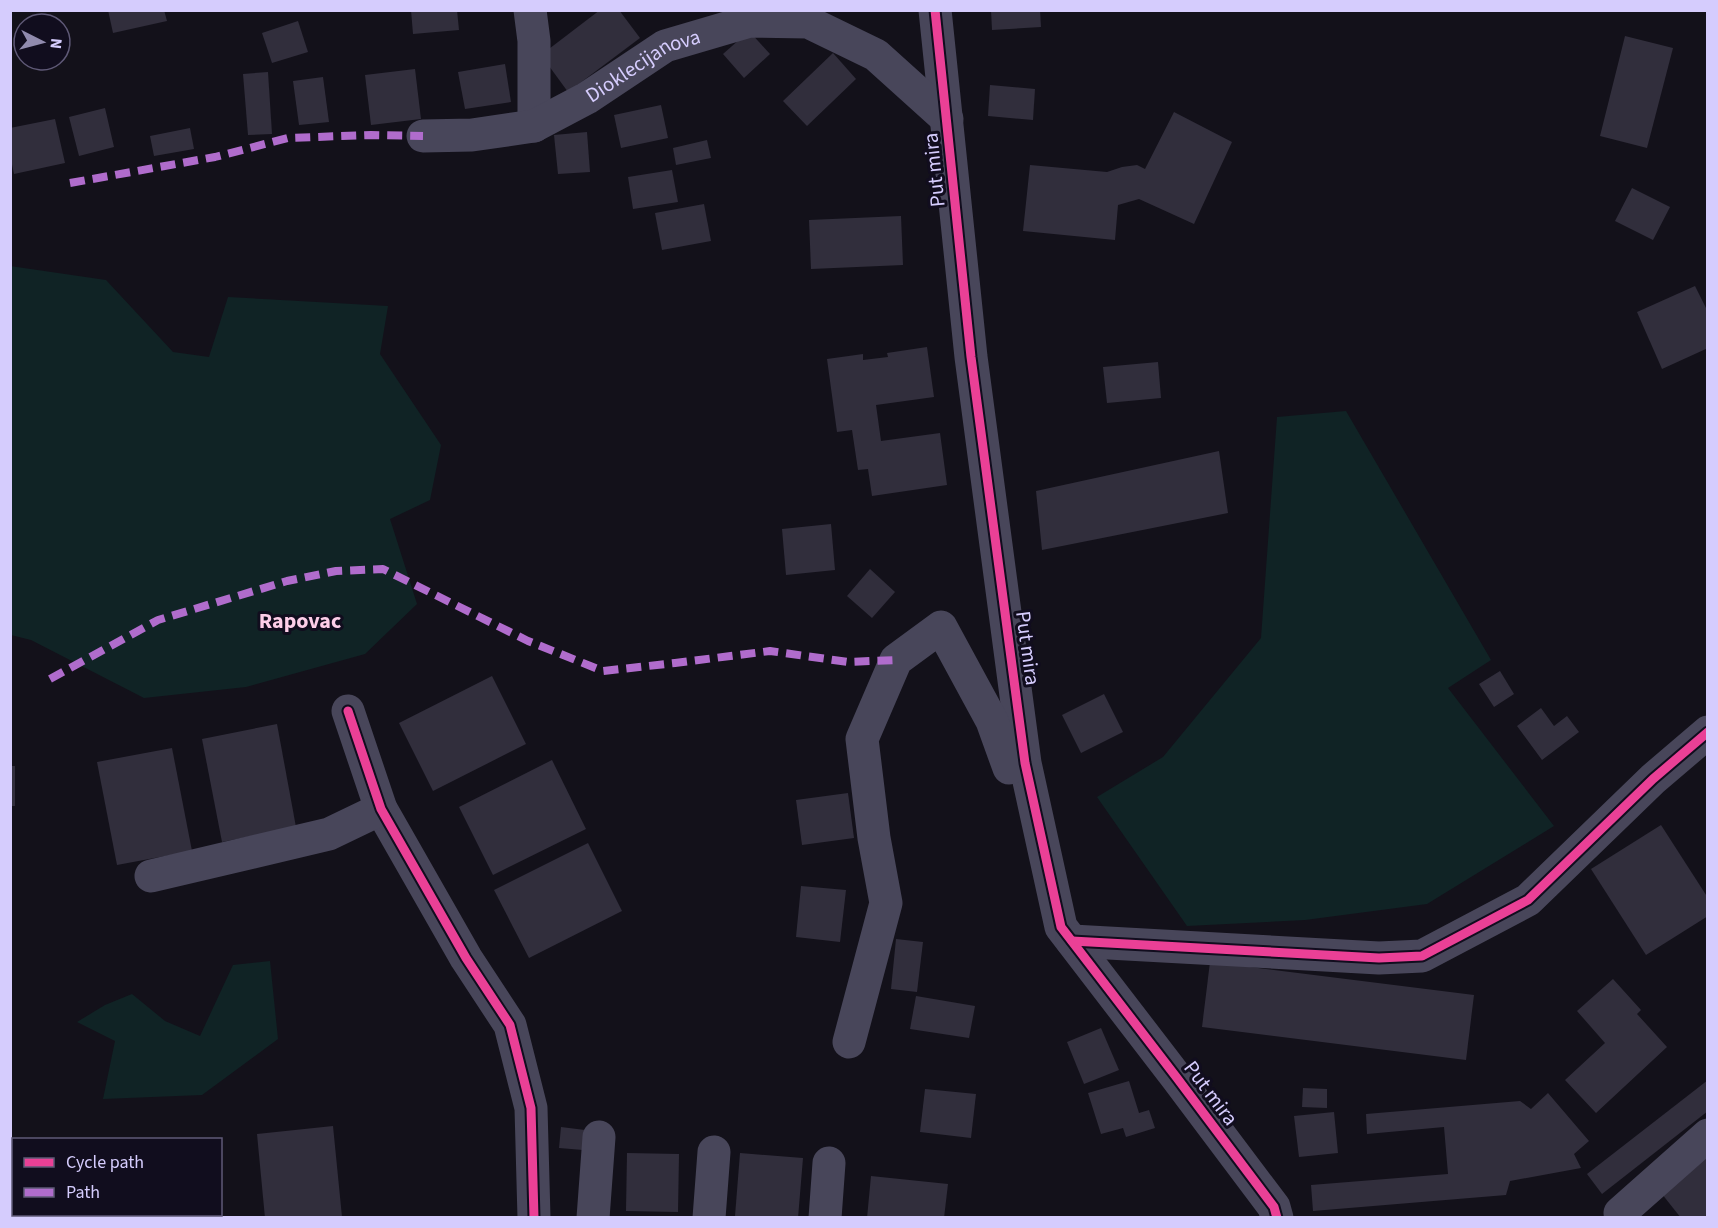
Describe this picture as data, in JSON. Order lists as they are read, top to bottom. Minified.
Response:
{"streets":{"street":["Dioklecijanova","Put mira"]},"crossings":[["Dioklecijanova","Put mira"]],"districts":["Rapovac"],"legend":["Cycle path","Path"],"north":"right"}
